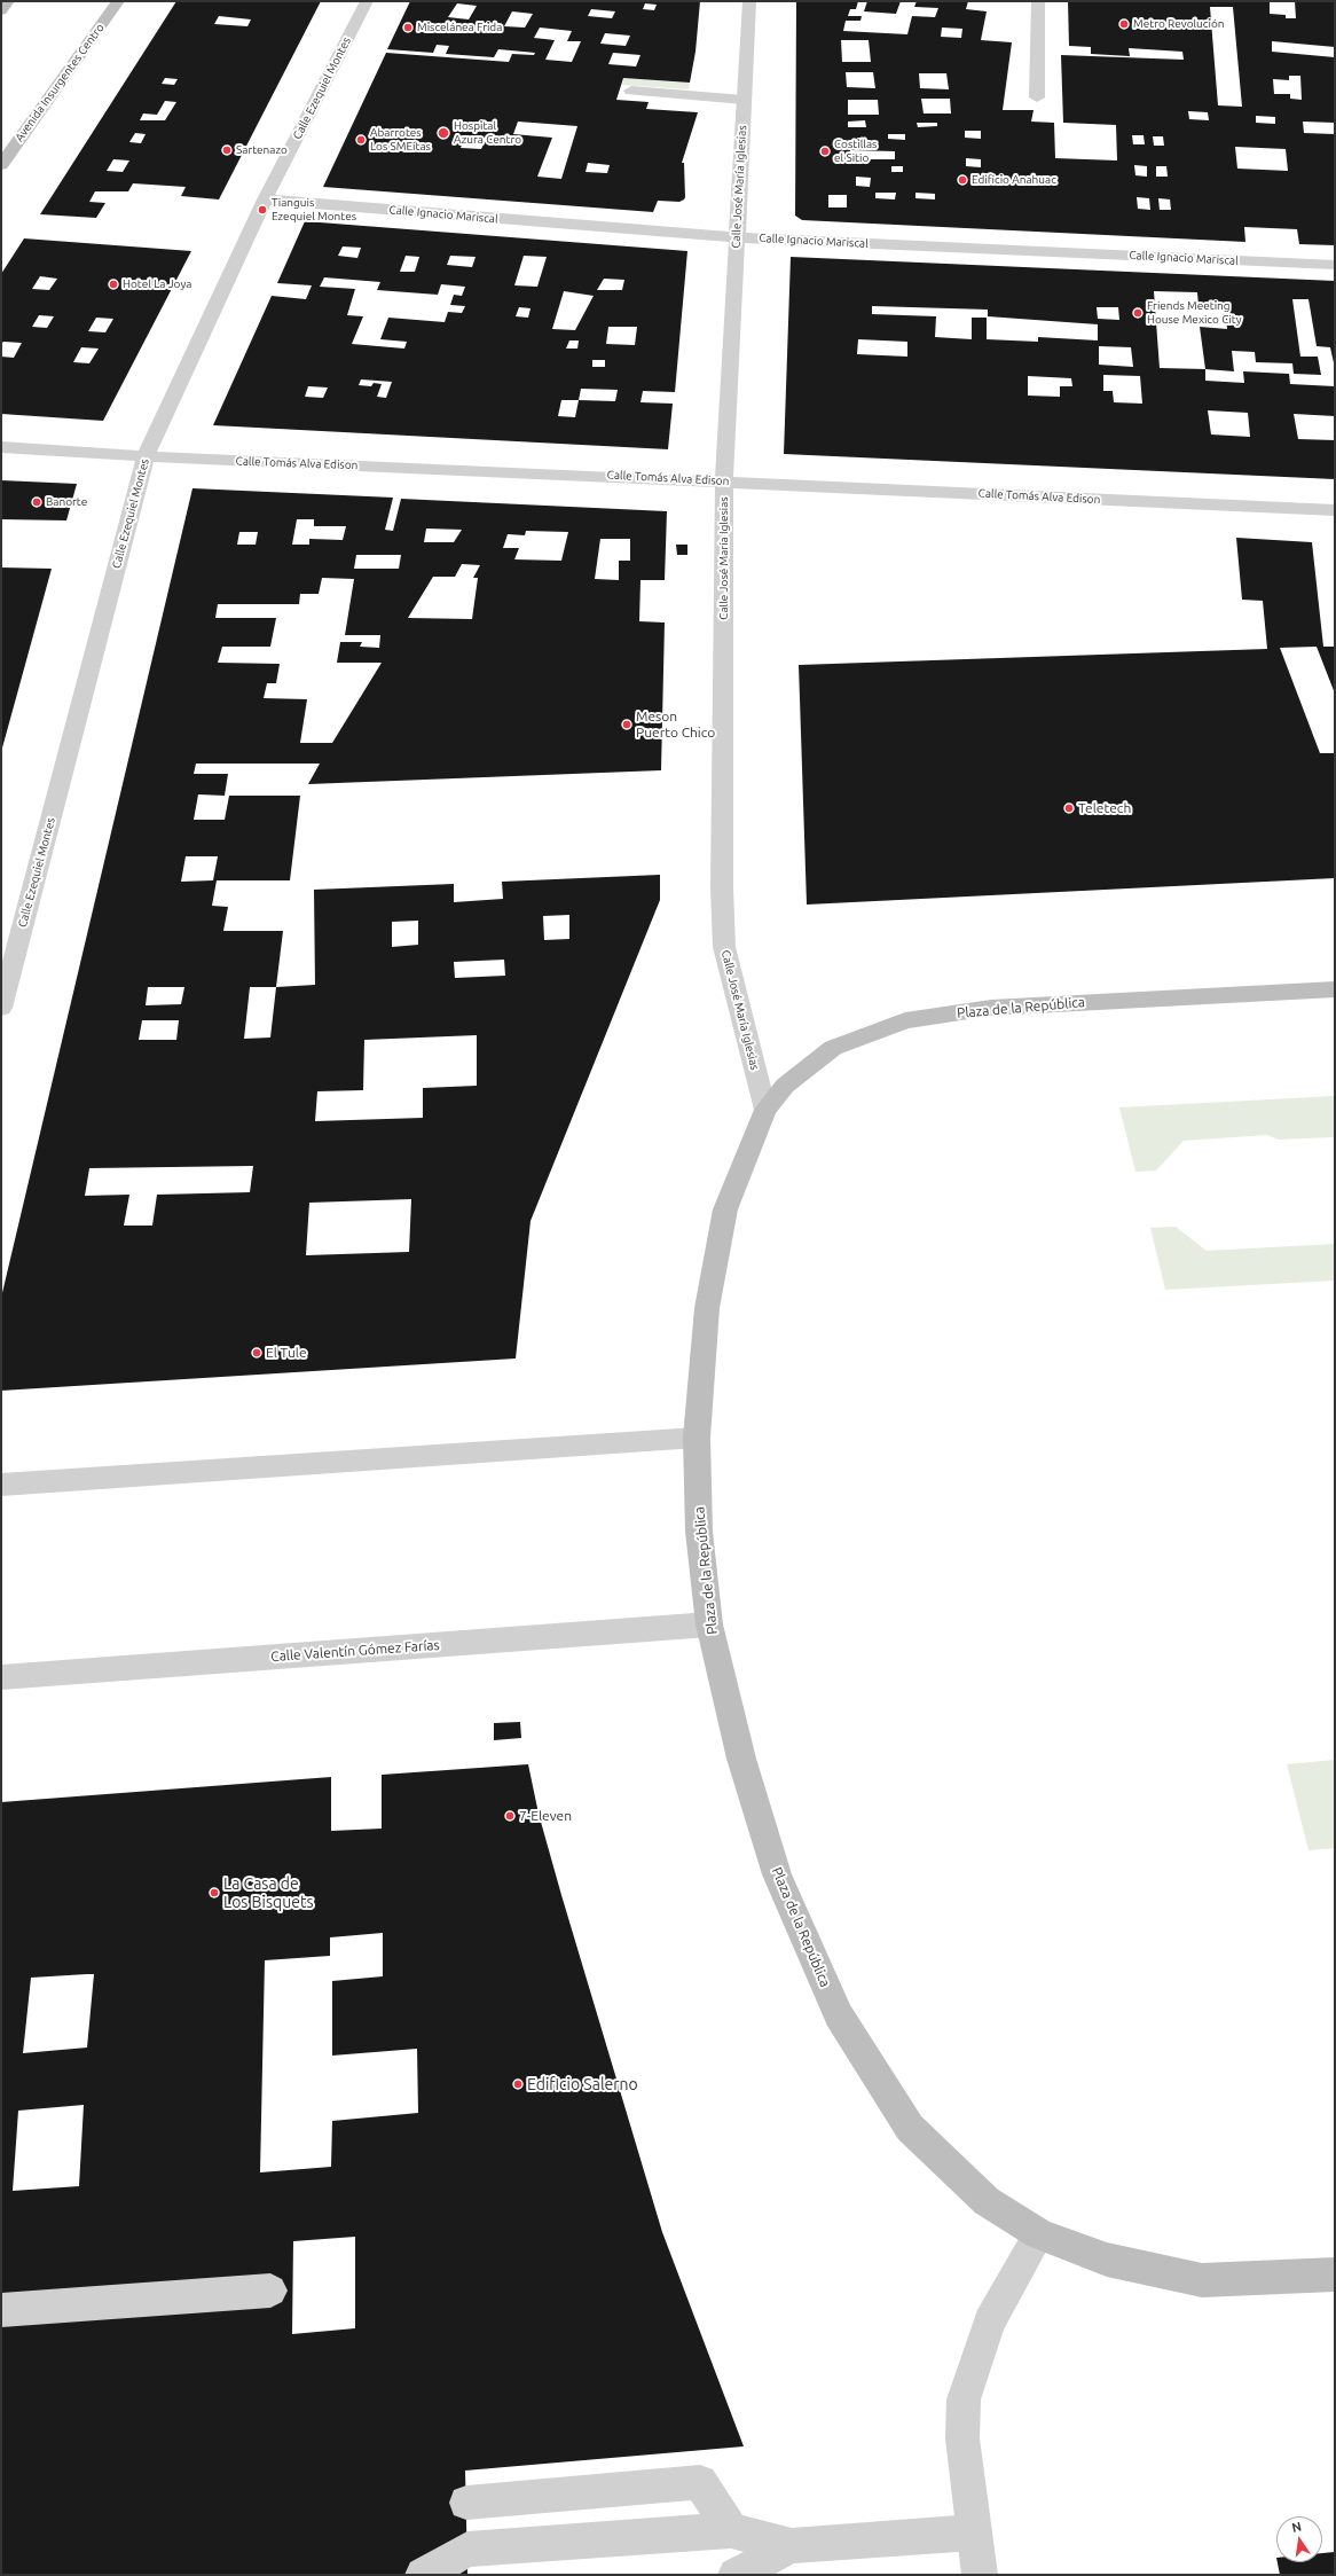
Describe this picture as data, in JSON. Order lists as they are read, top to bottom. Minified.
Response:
{"streets":{"main road":["Avenida Insurgentes Centro","Plaza de la República"],"street":["Calle Ezequiel Montes","Calle José María Iglesias","Calle Ignacio Mariscal","Calle Tomás Alva Edison","Calle Valentín Gómez Farías"]},"crossings":[["Calle Ezequiel Montes","Calle Ignacio Mariscal"],["Calle Ezequiel Montes","Calle Tomás Alva Edison"],["Calle José María Iglesias","Calle Ignacio Mariscal"],["Calle José María Iglesias","Calle Tomás Alva Edison"],["Calle José María Iglesias","Plaza de la República"],["Plaza de la República","Calle Valentín Gómez Farías"]],"places":["Metro Revolución","Miscelánea Frida","Hospital Azura Centro","Abarrotes Los SMEítas","Sartenazo","Costillas el Sitio","Edificio Anahuac","Tianguis Ezequiel Montes","Hotel La Joya","Friends Meeting House Mexico City","Banorte","Meson Puerto Chico","Teletech","El Tule","7-Eleven","La Casa de Los Bisquets","Edificio Salerno"],"north":"top"}
